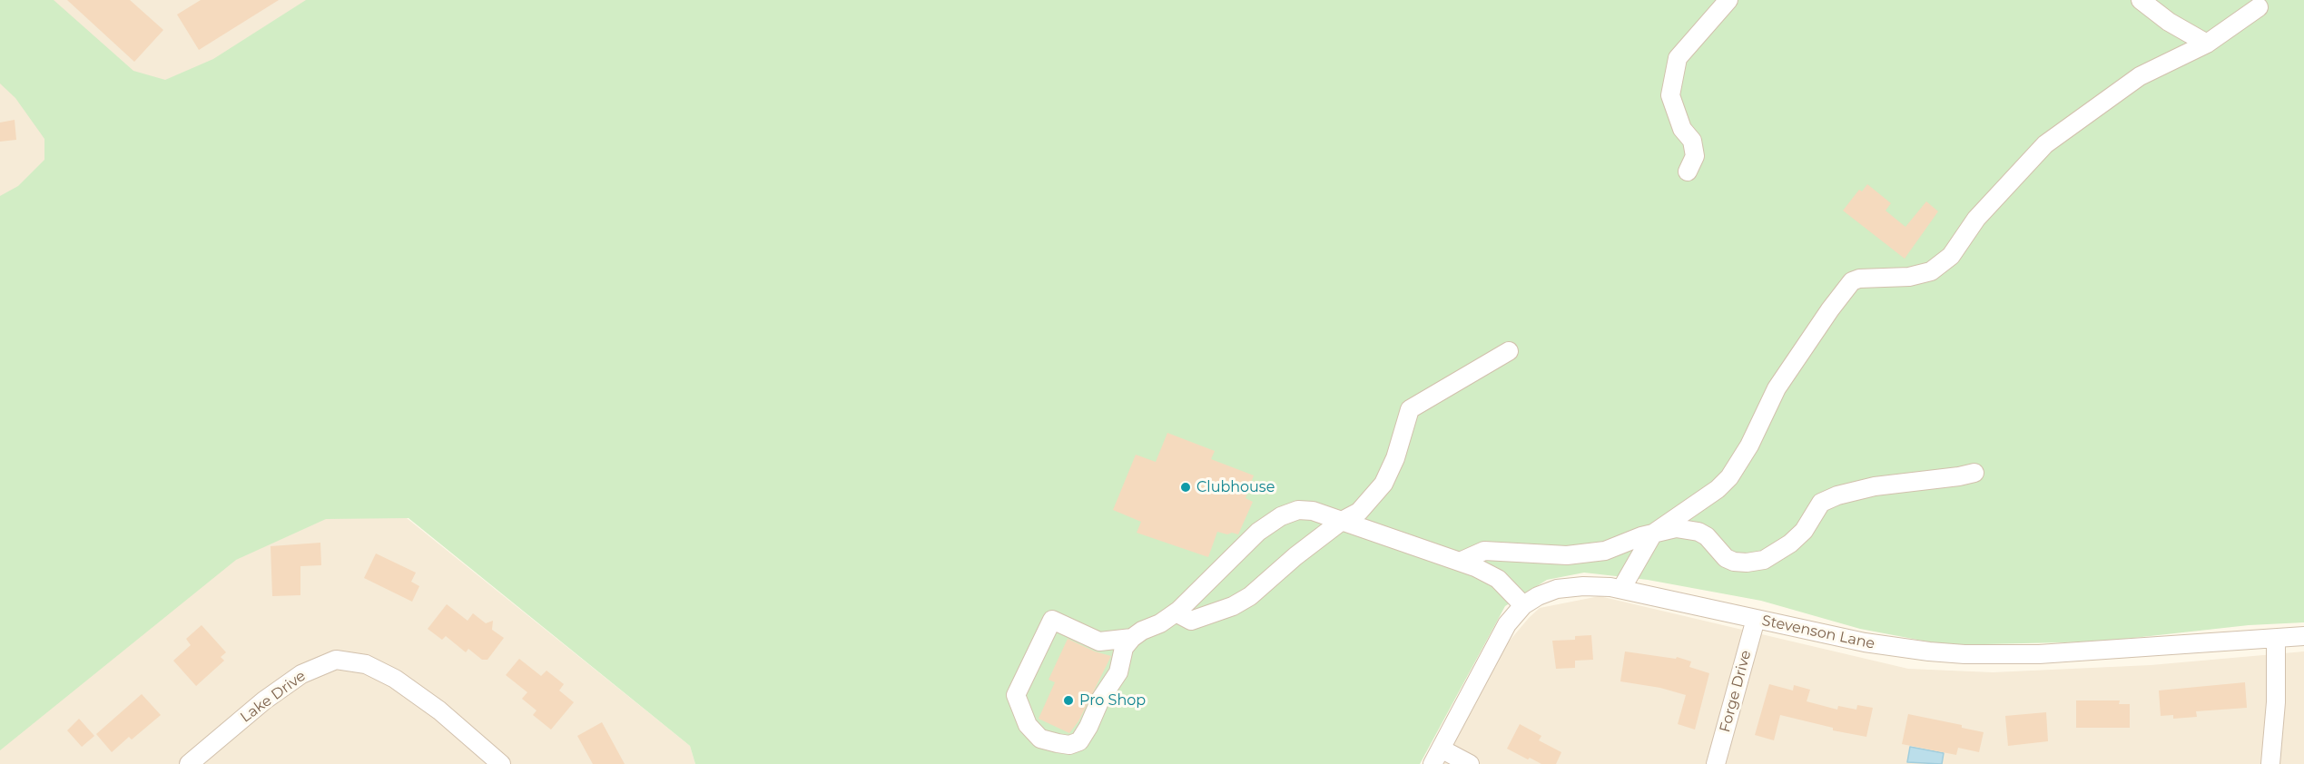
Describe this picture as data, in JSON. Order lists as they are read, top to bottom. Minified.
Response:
{"streets":{"street":["Stevenson Lane","Forge Drive","Lake Drive"]},"crossings":[["Stevenson Lane","Forge Drive"]],"places":["Clubhouse","Pro Shop"]}
